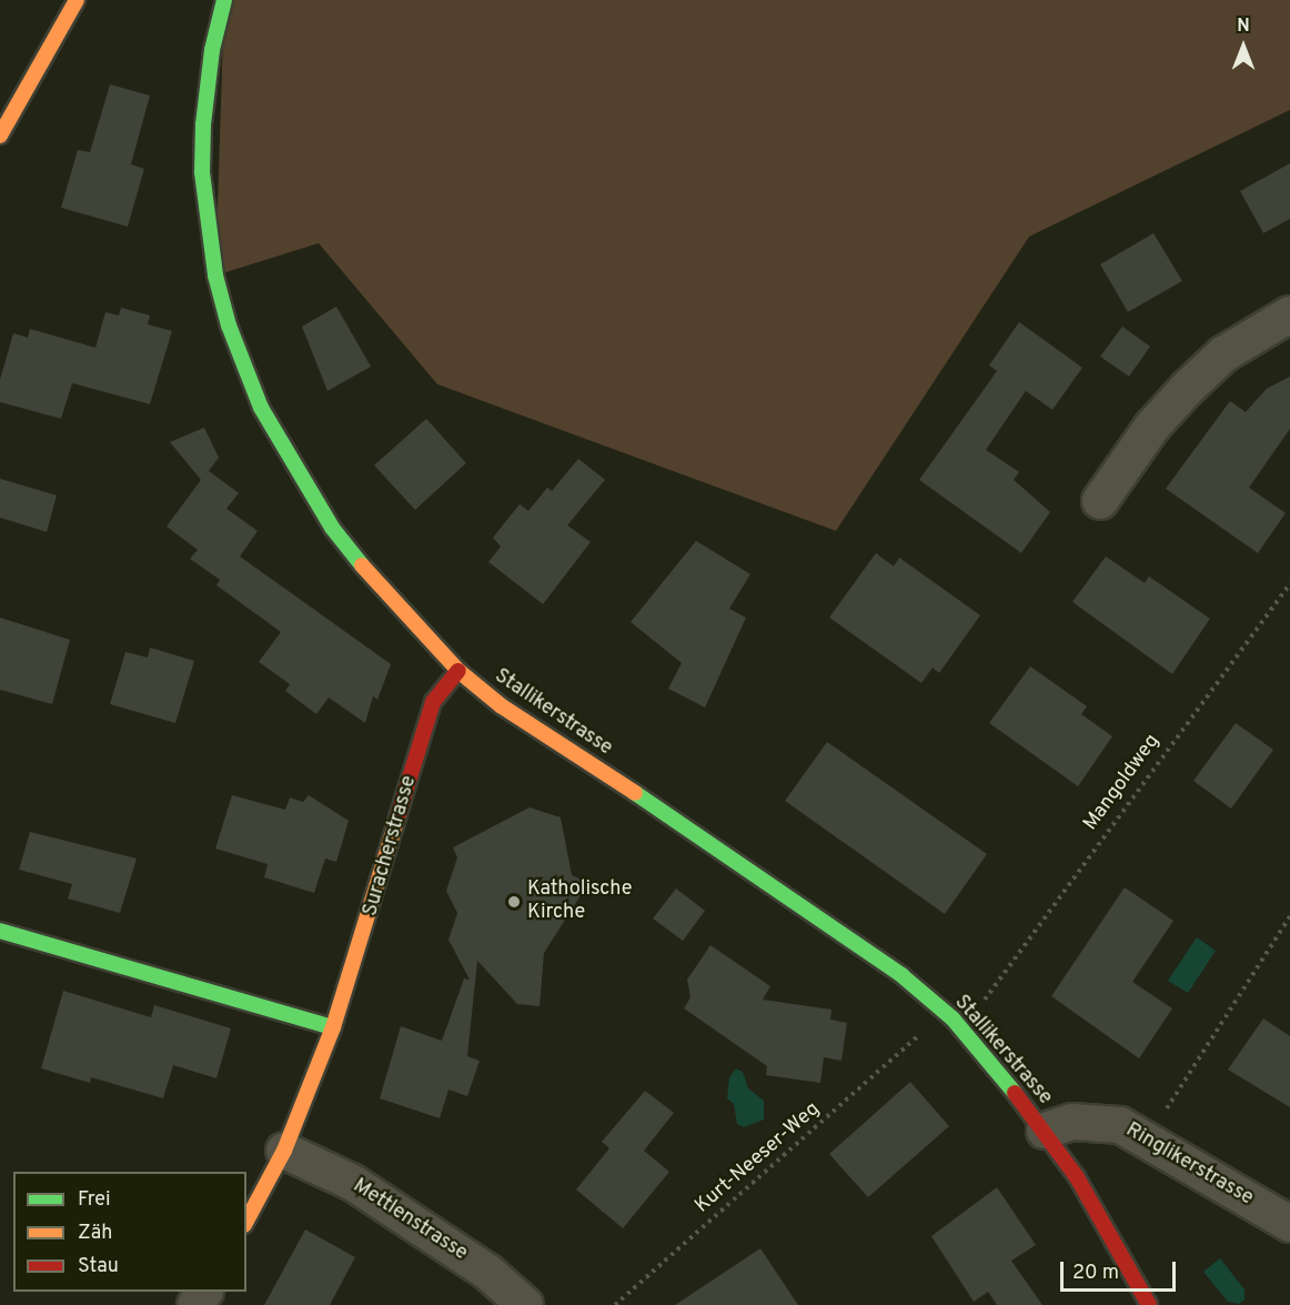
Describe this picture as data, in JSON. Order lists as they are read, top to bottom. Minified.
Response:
{"streets":{"main road":["Stallikerstrasse","Suracherstrasse"],"street":["Ringlikerstrasse","Mettlenstrasse"],"path":["Mangoldweg","Kurt-Neeser-Weg"]},"crossings":[["Stallikerstrasse","Suracherstrasse"],["Stallikerstrasse","Ringlikerstrasse"],["Suracherstrasse","Mettlenstrasse"]],"places":["Katholische Kirche"],"legend":["Frei","Zäh","Stau"],"scale_bar":"20 m","north":"top"}
